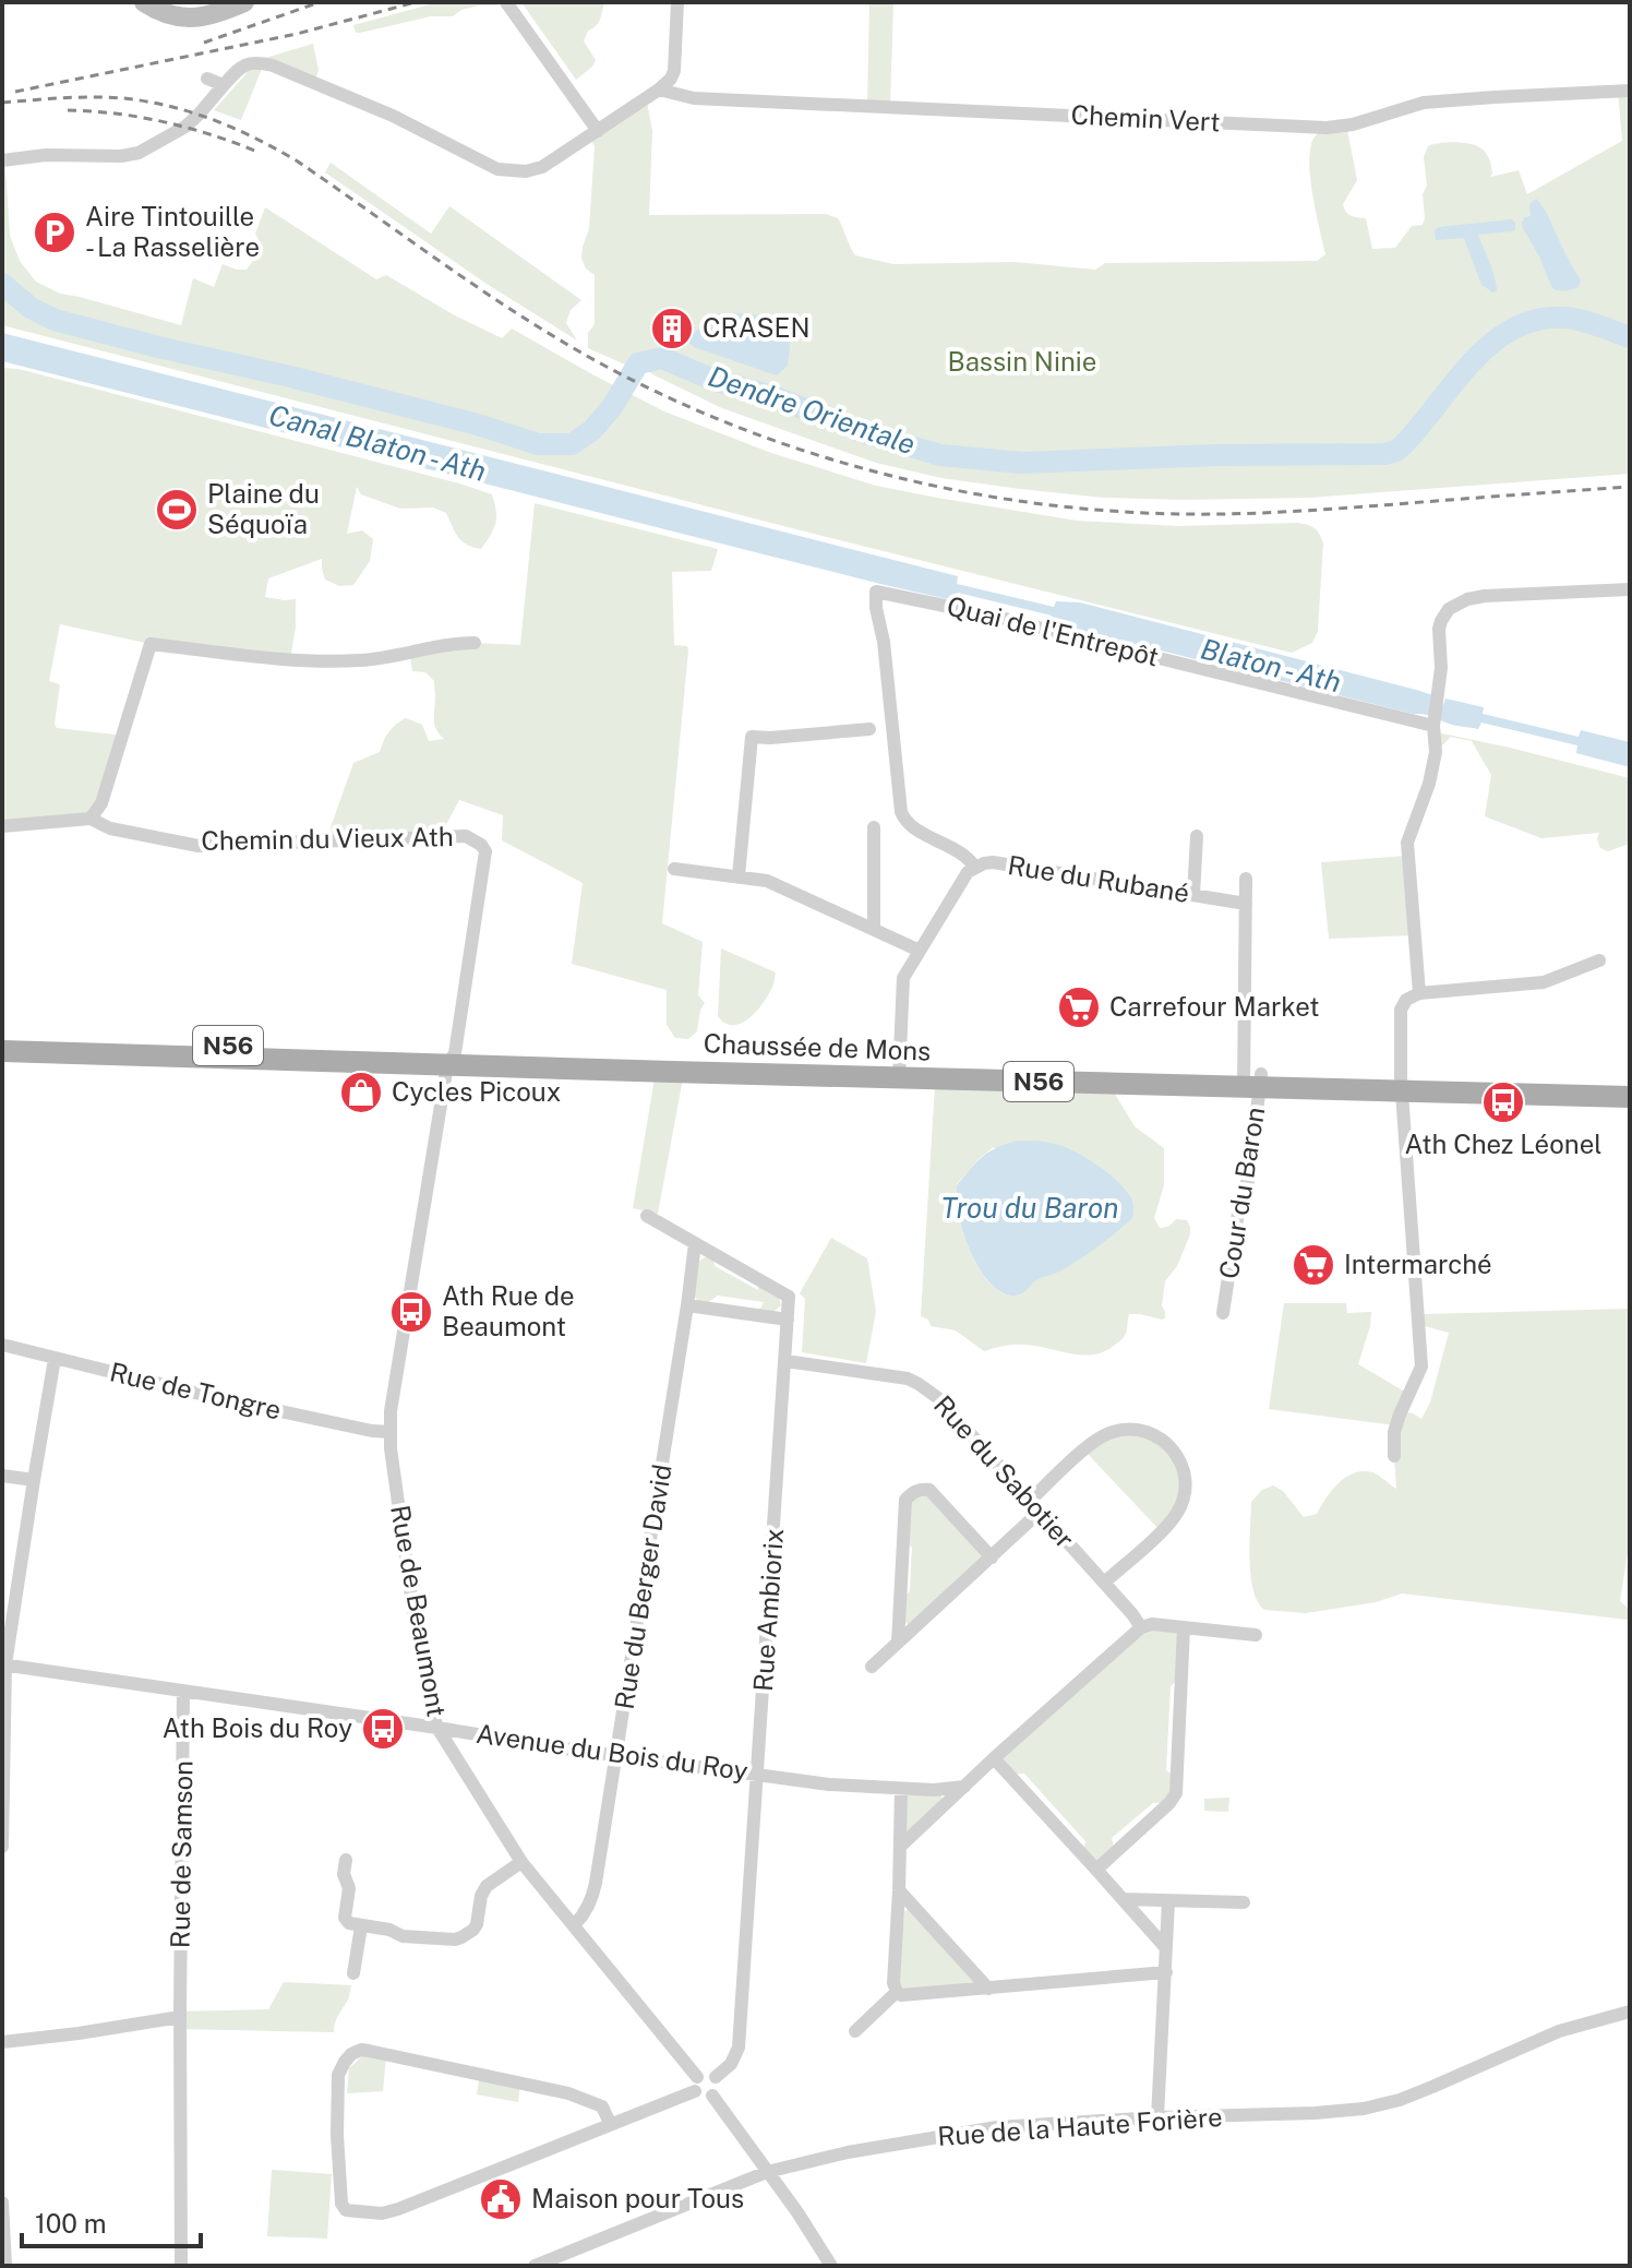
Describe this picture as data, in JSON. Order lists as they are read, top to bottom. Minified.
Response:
{"streets":{"main road":["N56","Chaussée de Mons"],"street":["Chemin Vert","Quai de l'Entrepôt","Chemin du Vieux Ath","Rue du Rubané","Cour du Baron","Rue de Tongre","Rue du Sabotier","Rue du Berger David","Rue Ambiorix","Rue de Beaumont","Avenue du Bois du Roy","Rue de Samson","Rue de la Haute Forière"]},"crossings":[["Quai de l'Entrepôt","Rue du Rubané"],["Chemin du Vieux Ath","Chaussée de Mons"],["Chemin du Vieux Ath","Rue de Beaumont"],["Rue du Rubané","Chaussée de Mons"],["Chaussée de Mons","Cour du Baron"],["Chaussée de Mons","Rue de Beaumont"],["Rue de Tongre","Rue de Beaumont"],["Rue du Sabotier","Rue Ambiorix"],["Rue du Berger David","Rue de Beaumont"],["Rue du Berger David","Avenue du Bois du Roy"],["Rue Ambiorix","Rue de Beaumont"],["Rue Ambiorix","Avenue du Bois du Roy"],["Rue de Beaumont","Avenue du Bois du Roy"],["Avenue du Bois du Roy","Rue de Samson"]],"water":["Dendre Orientale","Canal Blaton - Ath","Blaton - Ath","Trou du Baron"],"parks":["Bassin Ninie"],"places":{"parking":["Aire Tintouille - La Rasselière"],"building":["CRASEN"],"sports":["Plaine du Séquoïa"],"supermarket":["Carrefour Market","Intermarché"],"shop":["Cycles Picoux"],"bus stop":["Ath Chez Léonel","Ath Rue de Beaumont","Ath Bois du Roy"],"public building":["Maison pour Tous"]},"scale_bar":"100 m"}
